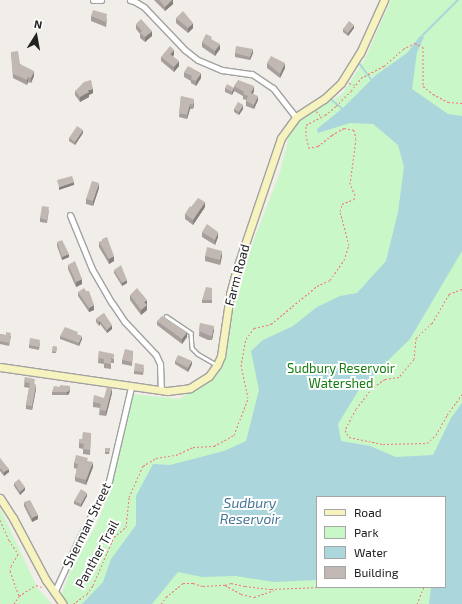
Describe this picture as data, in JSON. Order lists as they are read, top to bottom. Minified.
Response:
{"streets":{"street":["Farm Road","Sherman Street"],"path":["Panther Trail"]},"crossings":[["Farm Road","Sherman Street"]],"water":["Sudbury Reservoir"],"parks":["Sudbury Reservoir Watershed"],"legend":["Road","Park","Water","Building"],"north":"top"}
